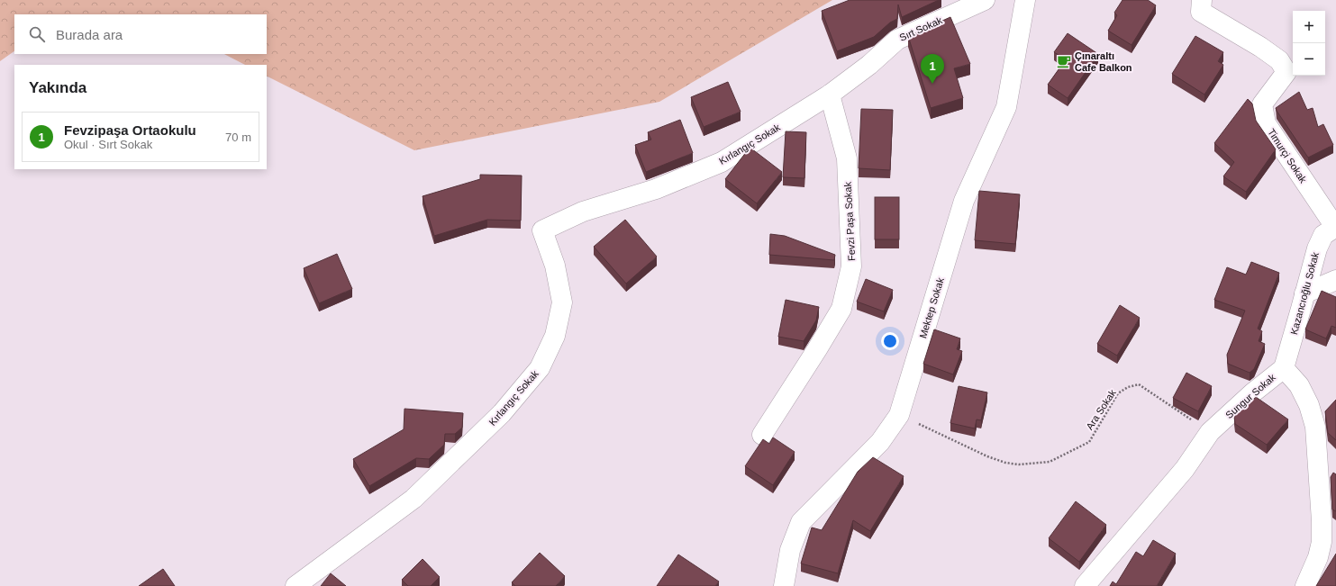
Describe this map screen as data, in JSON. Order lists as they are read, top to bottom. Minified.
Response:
{"streets":{"street":["Sırt Sokak","Kırlangıç Sokak","Timurçi Sokak","Fevzi Paşa Sokak","Kazancıoğlu Sokak","Mektep Sokak","Sungur Sokak"],"path":["Ara Sokak"]},"crossings":[["Sırt Sokak","Kırlangıç Sokak"],["Sırt Sokak","Fevzi Paşa Sokak"],["Kırlangıç Sokak","Fevzi Paşa Sokak"],["Timurçi Sokak","Kazancıoğlu Sokak"],["Kazancıoğlu Sokak","Sungur Sokak"],["Mektep Sokak","Ara Sokak"],["Sungur Sokak","Ara Sokak"]],"places":{"cafe":["Çınaraltı Cafe Balkon"]},"page":{"map_buttons":["+","−"],"search":"Burada ara","pins":"1","heading":"Yakında","list":[{"mark":"1","name":"Fevzipaşa Ortaokulu","note":"Okul · Sırt Sokak","value":"70 m"}]}}
